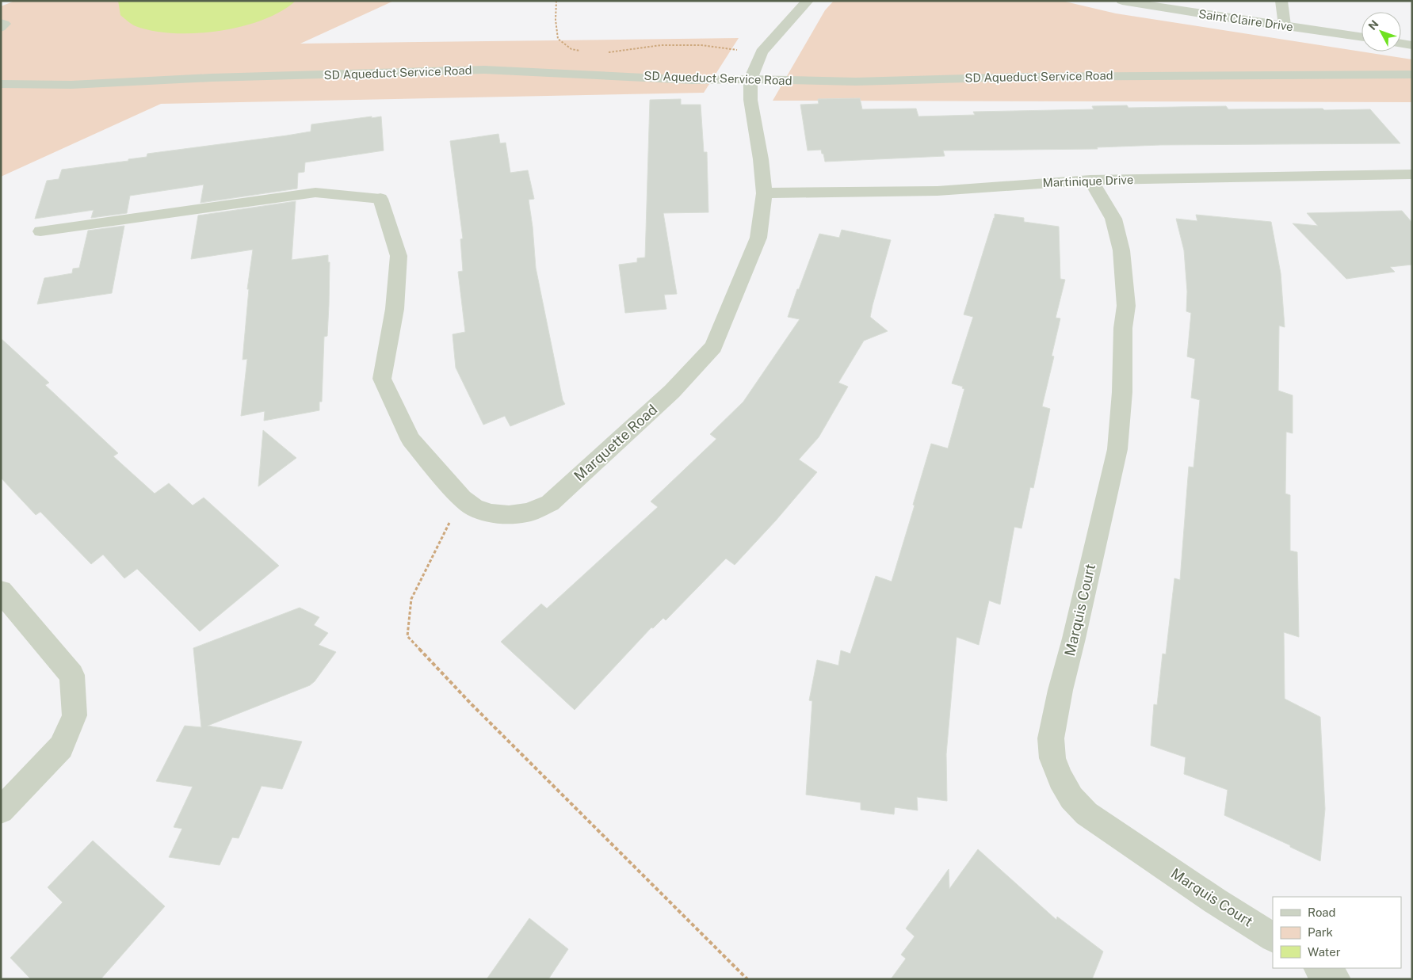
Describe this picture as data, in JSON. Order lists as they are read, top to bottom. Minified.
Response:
{"streets":{"street":["Saint Claire Drive","Martinique Drive","Marquette Road","Marquis Court"],"lane":["SD Aqueduct Service Road"]},"crossings":[["SD Aqueduct Service Road","Marquette Road"],["Martinique Drive","Marquette Road"],["Martinique Drive","Marquis Court"]],"legend":["Road","Park","Water"],"north":"top left"}
